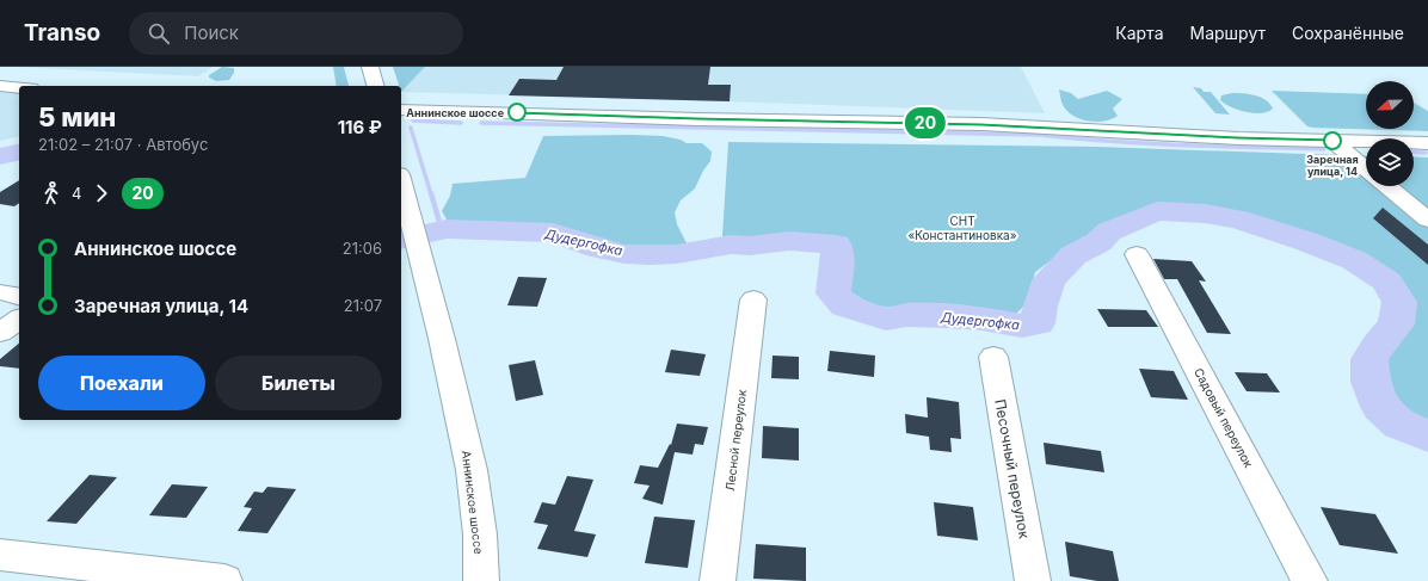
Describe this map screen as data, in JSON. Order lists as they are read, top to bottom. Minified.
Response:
{"streets":{"street":["Садовый переулок","Лесной переулок","Песочный переулок","Аннинское шоссе"]},"water":["Дудергофка"],"parks":["СНТ «Константиновка»"],"places":["Аннинское шоссе","Заречная улица, 14"],"lines":["bus line 20"],"north":"left","page":{"header":"Transo","search":"Поиск","nav":["Карта","Маршрут","Сохранённые"],"on_map":"20","heading":["5 мин","21:02 – 21:07 · Автобус","116 ₽"],"legs":["4","20"],"list":[{"name":"Аннинское шоссе","value":"21:06"},{"name":"Заречная улица, 14","value":"21:07"}],"buttons":["Поехали","Билеты"]}}
